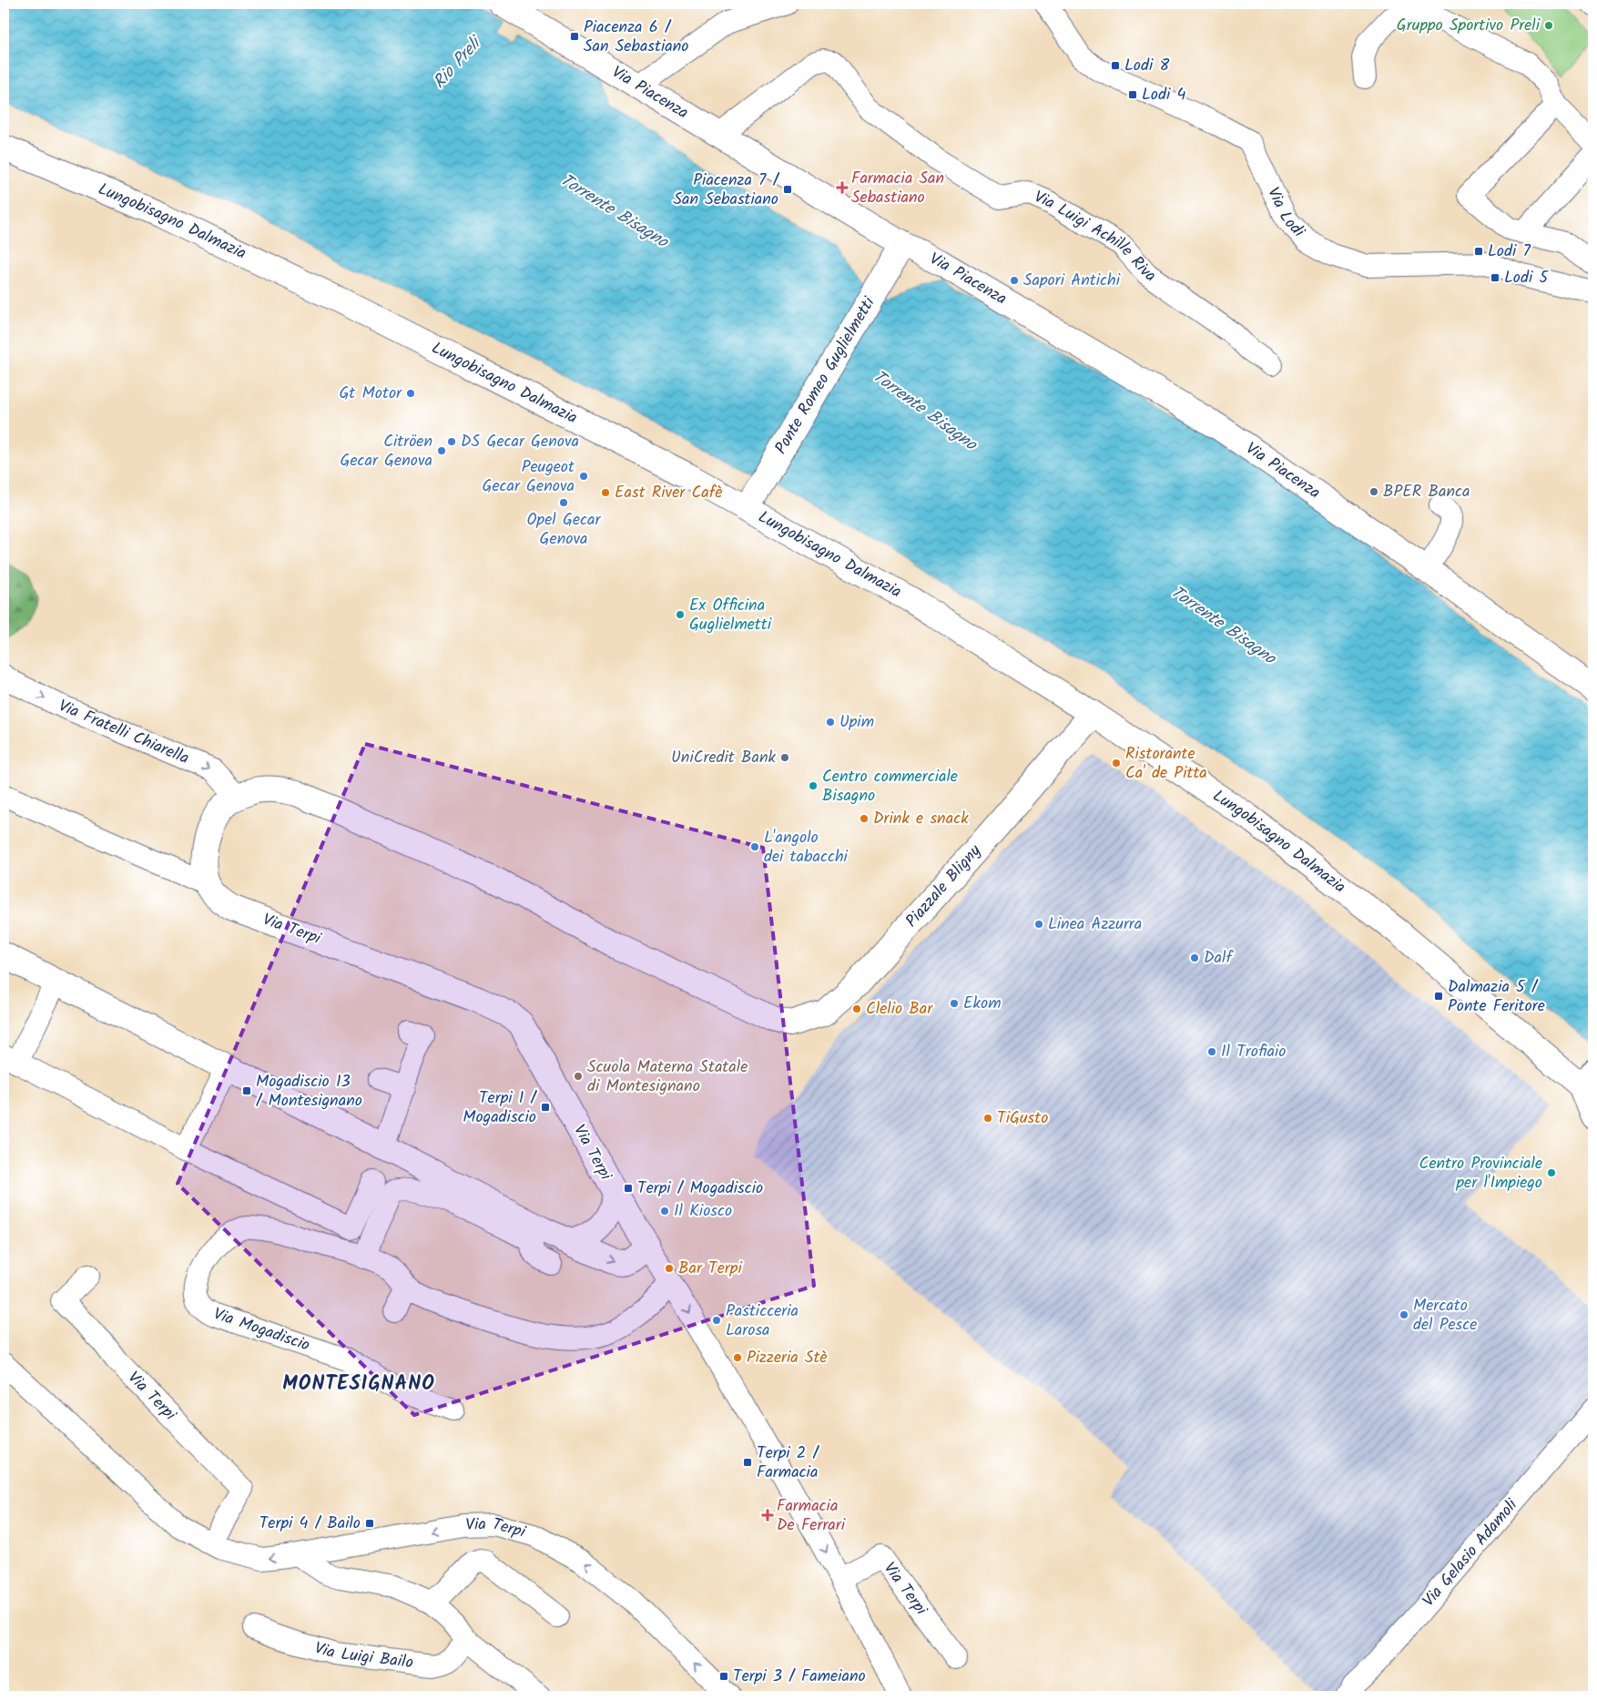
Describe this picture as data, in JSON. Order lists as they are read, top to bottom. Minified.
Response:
{"streets":{"main road":["Via Piacenza","Lungobisagno Dalmazia","Ponte Romeo Guglielmetti","Piazzale Bligny","Via Terpi"],"street":["Via Lodi","Via Luigi Achille Riva","Via Fratelli Chiarella","Via Mogadiscio","Via Gelasio Adamoli","Via Luigi Bailo"]},"crossings":[["Via Piacenza","Via Luigi Achille Riva"],["Via Piacenza","Ponte Romeo Guglielmetti"],["Lungobisagno Dalmazia","Ponte Romeo Guglielmetti"],["Lungobisagno Dalmazia","Piazzale Bligny"],["Via Fratelli Chiarella","Piazzale Bligny"],["Via Terpi","Via Mogadiscio"]],"one_way":["Via Fratelli Chiarella"],"districts":["MONTESIGNANO"],"water":["Rio Preli","Torrente Bisagno"],"places":{"other":["Gruppo Sportivo Preli","Sapori Antichi","Gt Motor","DS Gecar Genova","Citröen Gecar Genova","Peugeot Gecar Genova","BPER Banca","East River Cafè","Opel Gecar Genova","Ex Officina Guglielmetti","Upim","UniCredit Bank","Ristorante Ca' de Pitta","Centro commerciale Bisagno","Drink e snack","L'angolo dei tabacchi","Linea Azzurra","Dalf","Ekom","Clelio Bar","Il Trofiaio","Scuola Materna Statale di Montesignano","TiGusto","Centro Provinciale per l'Impiego","Il Kiosco","Bar Terpi","Mercato del Pesce","Pasticceria Larosa","Pizzeria Stè"],"transit":["Piacenza 6 / San Sebastiano","Lodi 8","Lodi 4","Piacenza 7 / San Sebastiano","Lodi 7","Lodi 5","Dalmazia 5 / Ponte Feritore","Mogadiscio 13 / Montesignano","Terpi 1 / Mogadiscio","Terpi / Mogadiscio","Terpi 2 / Farmacia","Terpi 4 / Bailo","Terpi 3 / Fameiano"],"health":["Farmacia San Sebastiano","Farmacia De Ferrari"]}}
